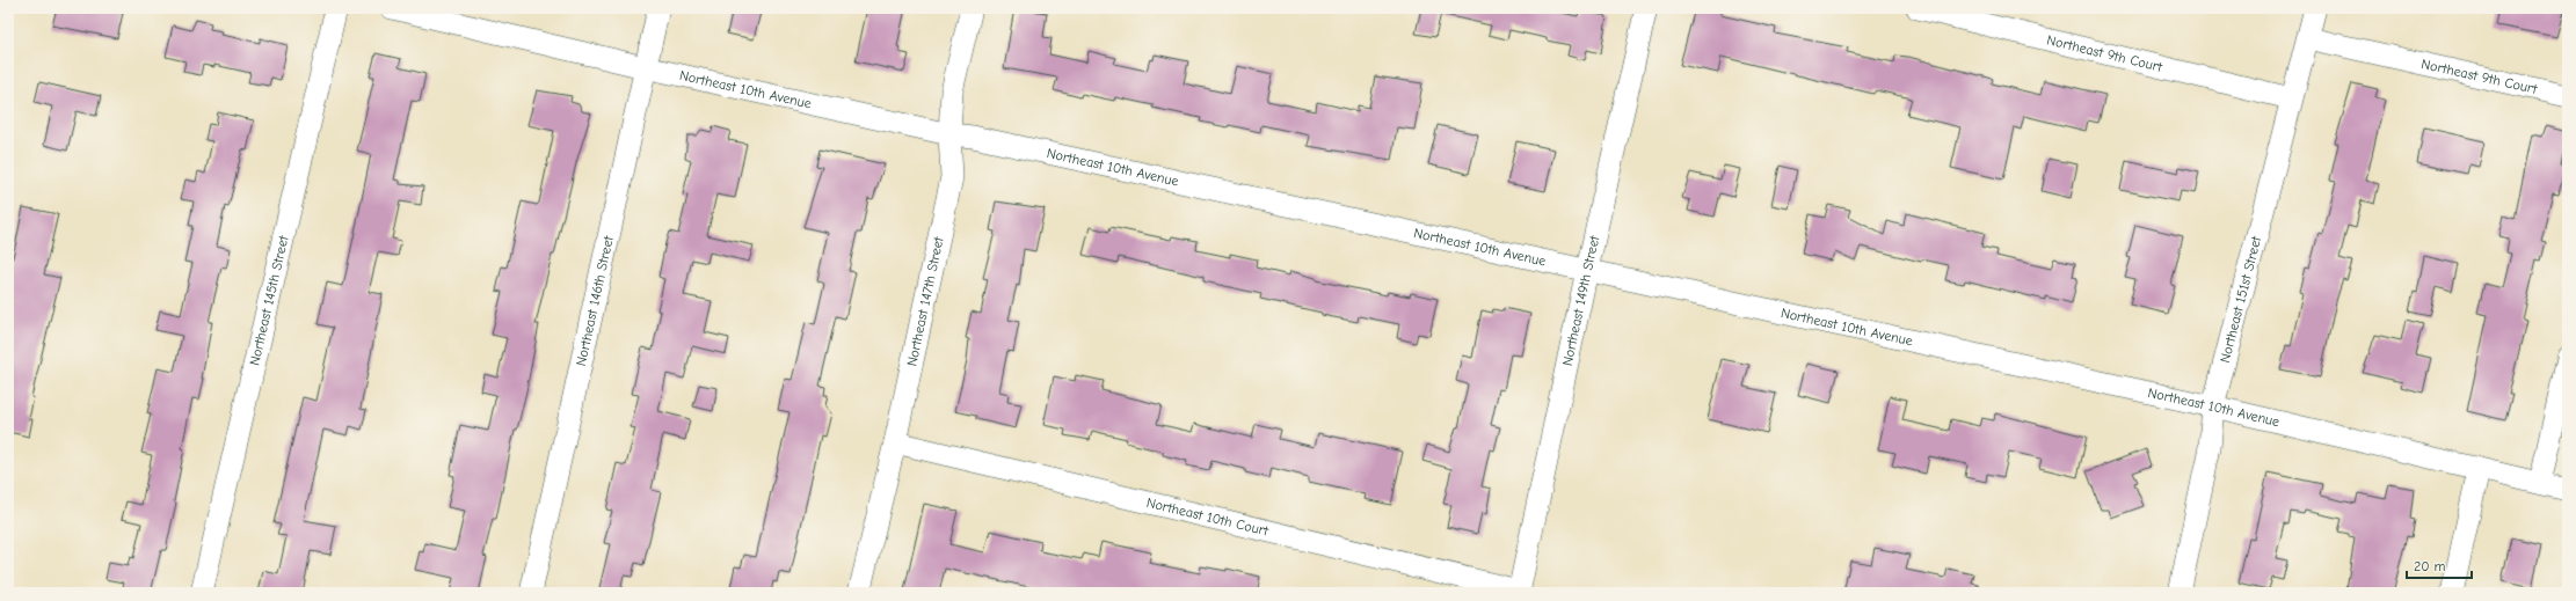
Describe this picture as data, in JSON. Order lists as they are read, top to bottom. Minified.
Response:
{"streets":{"street":["Northeast 9th Court","Northeast 10th Avenue","Northeast 151st Street","Northeast 146th Street","Northeast 149th Street","Northeast 145th Street","Northeast 147th Street","Northeast 10th Court"]},"crossings":[["Northeast 9th Court","Northeast 151st Street"],["Northeast 10th Avenue","Northeast 151st Street"],["Northeast 10th Avenue","Northeast 146th Street"],["Northeast 10th Avenue","Northeast 149th Street"],["Northeast 10th Avenue","Northeast 147th Street"],["Northeast 149th Street","Northeast 10th Court"],["Northeast 147th Street","Northeast 10th Court"]],"scale_bar":"20 m"}
